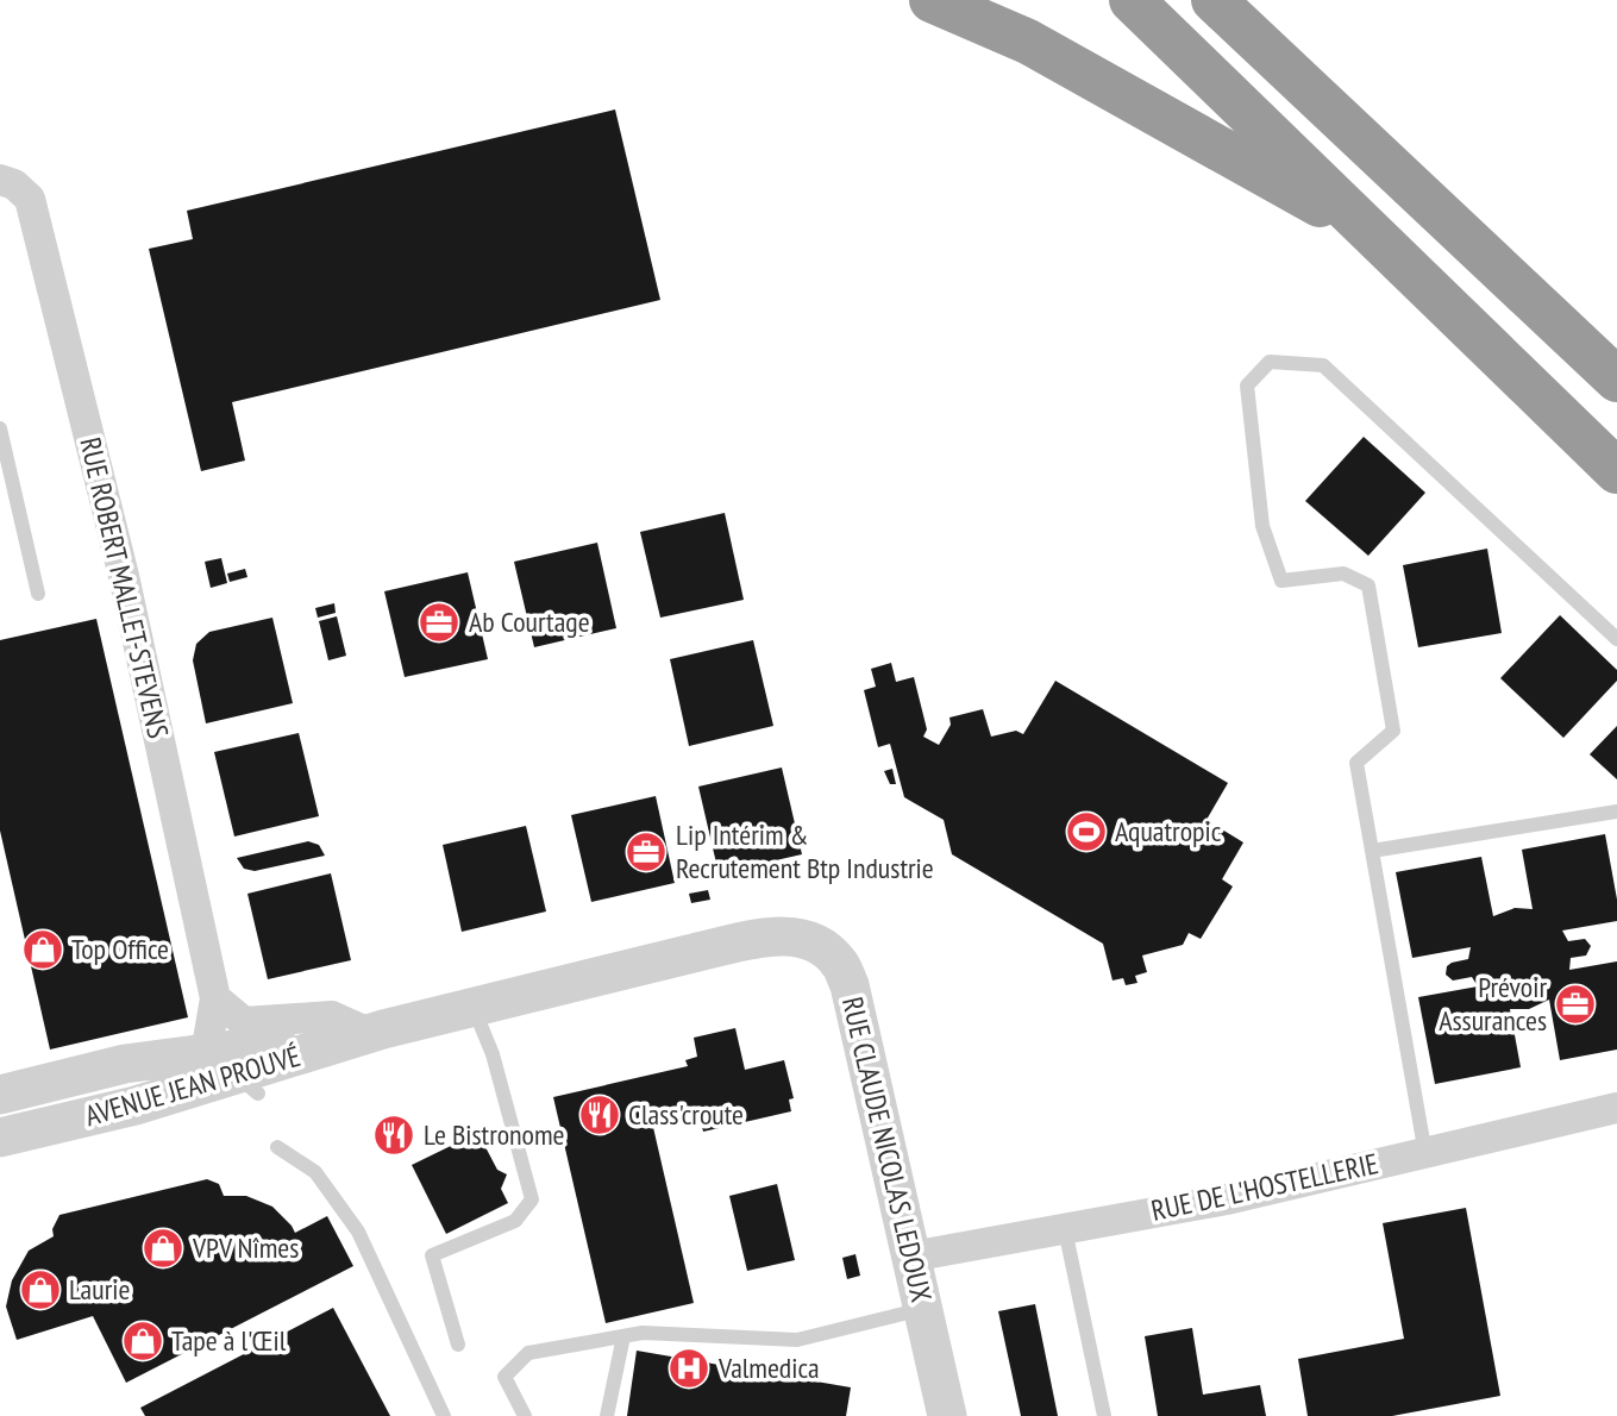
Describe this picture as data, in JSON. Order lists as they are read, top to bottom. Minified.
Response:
{"streets":{"street":["RUE ROBERT MALLET-STEVENS","AVENUE JEAN PROUVÉ","RUE CLAUDE NICOLAS LEDOUX","RUE DE L'HOSTELLERIE"]},"crossings":[["RUE ROBERT MALLET-STEVENS","AVENUE JEAN PROUVÉ"],["AVENUE JEAN PROUVÉ","RUE CLAUDE NICOLAS LEDOUX"],["RUE CLAUDE NICOLAS LEDOUX","RUE DE L'HOSTELLERIE"]],"places":{"office":["Ab Courtage","Lip Intérim & Recrutement Btp Industrie","Prévoir Assurances"],"sports":["Aquatropic"],"shop":["Top Office","VPV Nîmes","Laurie","Tape à l'Œil"],"restaurant":["Class'croute","Le Bistronome"],"hospital":["Valmedica"]}}
